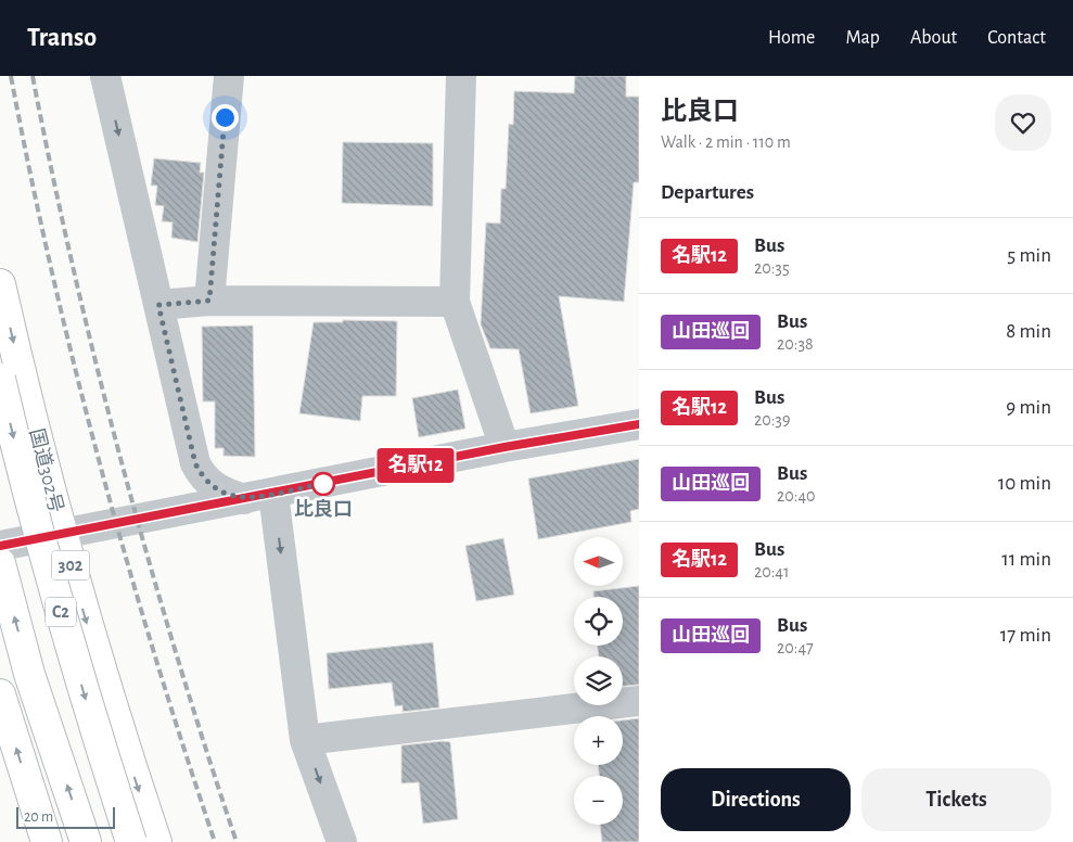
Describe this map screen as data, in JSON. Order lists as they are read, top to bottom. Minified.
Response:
{"streets":{"highway":["国道302号","302","C2"]},"places":["比良口"],"lines":["bus line 名駅12"],"scale_bar":"20 m","north":"left","page":{"header":"Transo","nav":["Home","Map","About","Contact"],"on_map":"名駅12","heading":[["比良口","Walk · 2 min · 110 m"],"Departures"],"list":[{"mark":"名駅12","name":"Bus","note":"20:35","value":"5 min"},{"mark":"山田巡回","name":"Bus","note":"20:38","value":"8 min"},{"mark":"名駅12","name":"Bus","note":"20:39","value":"9 min"},{"mark":"山田巡回","name":"Bus","note":"20:40","value":"10 min"},{"mark":"名駅12","name":"Bus","note":"20:41","value":"11 min"},{"mark":"山田巡回","name":"Bus","note":"20:47","value":"17 min"}],"map_buttons":["+","−"],"buttons":["Directions","Tickets"],"scale":"20 m"}}
